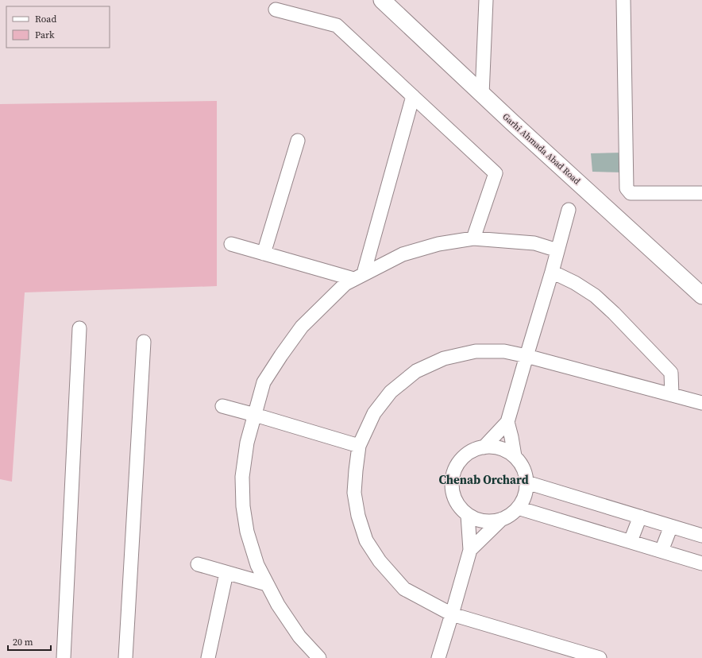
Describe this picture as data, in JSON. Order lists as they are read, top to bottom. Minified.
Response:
{"streets":{"street":["Garhi Ahmada Abad Road"]},"districts":["Chenab Orchard"],"legend":["Road","Park"],"scale_bar":"20 m"}
